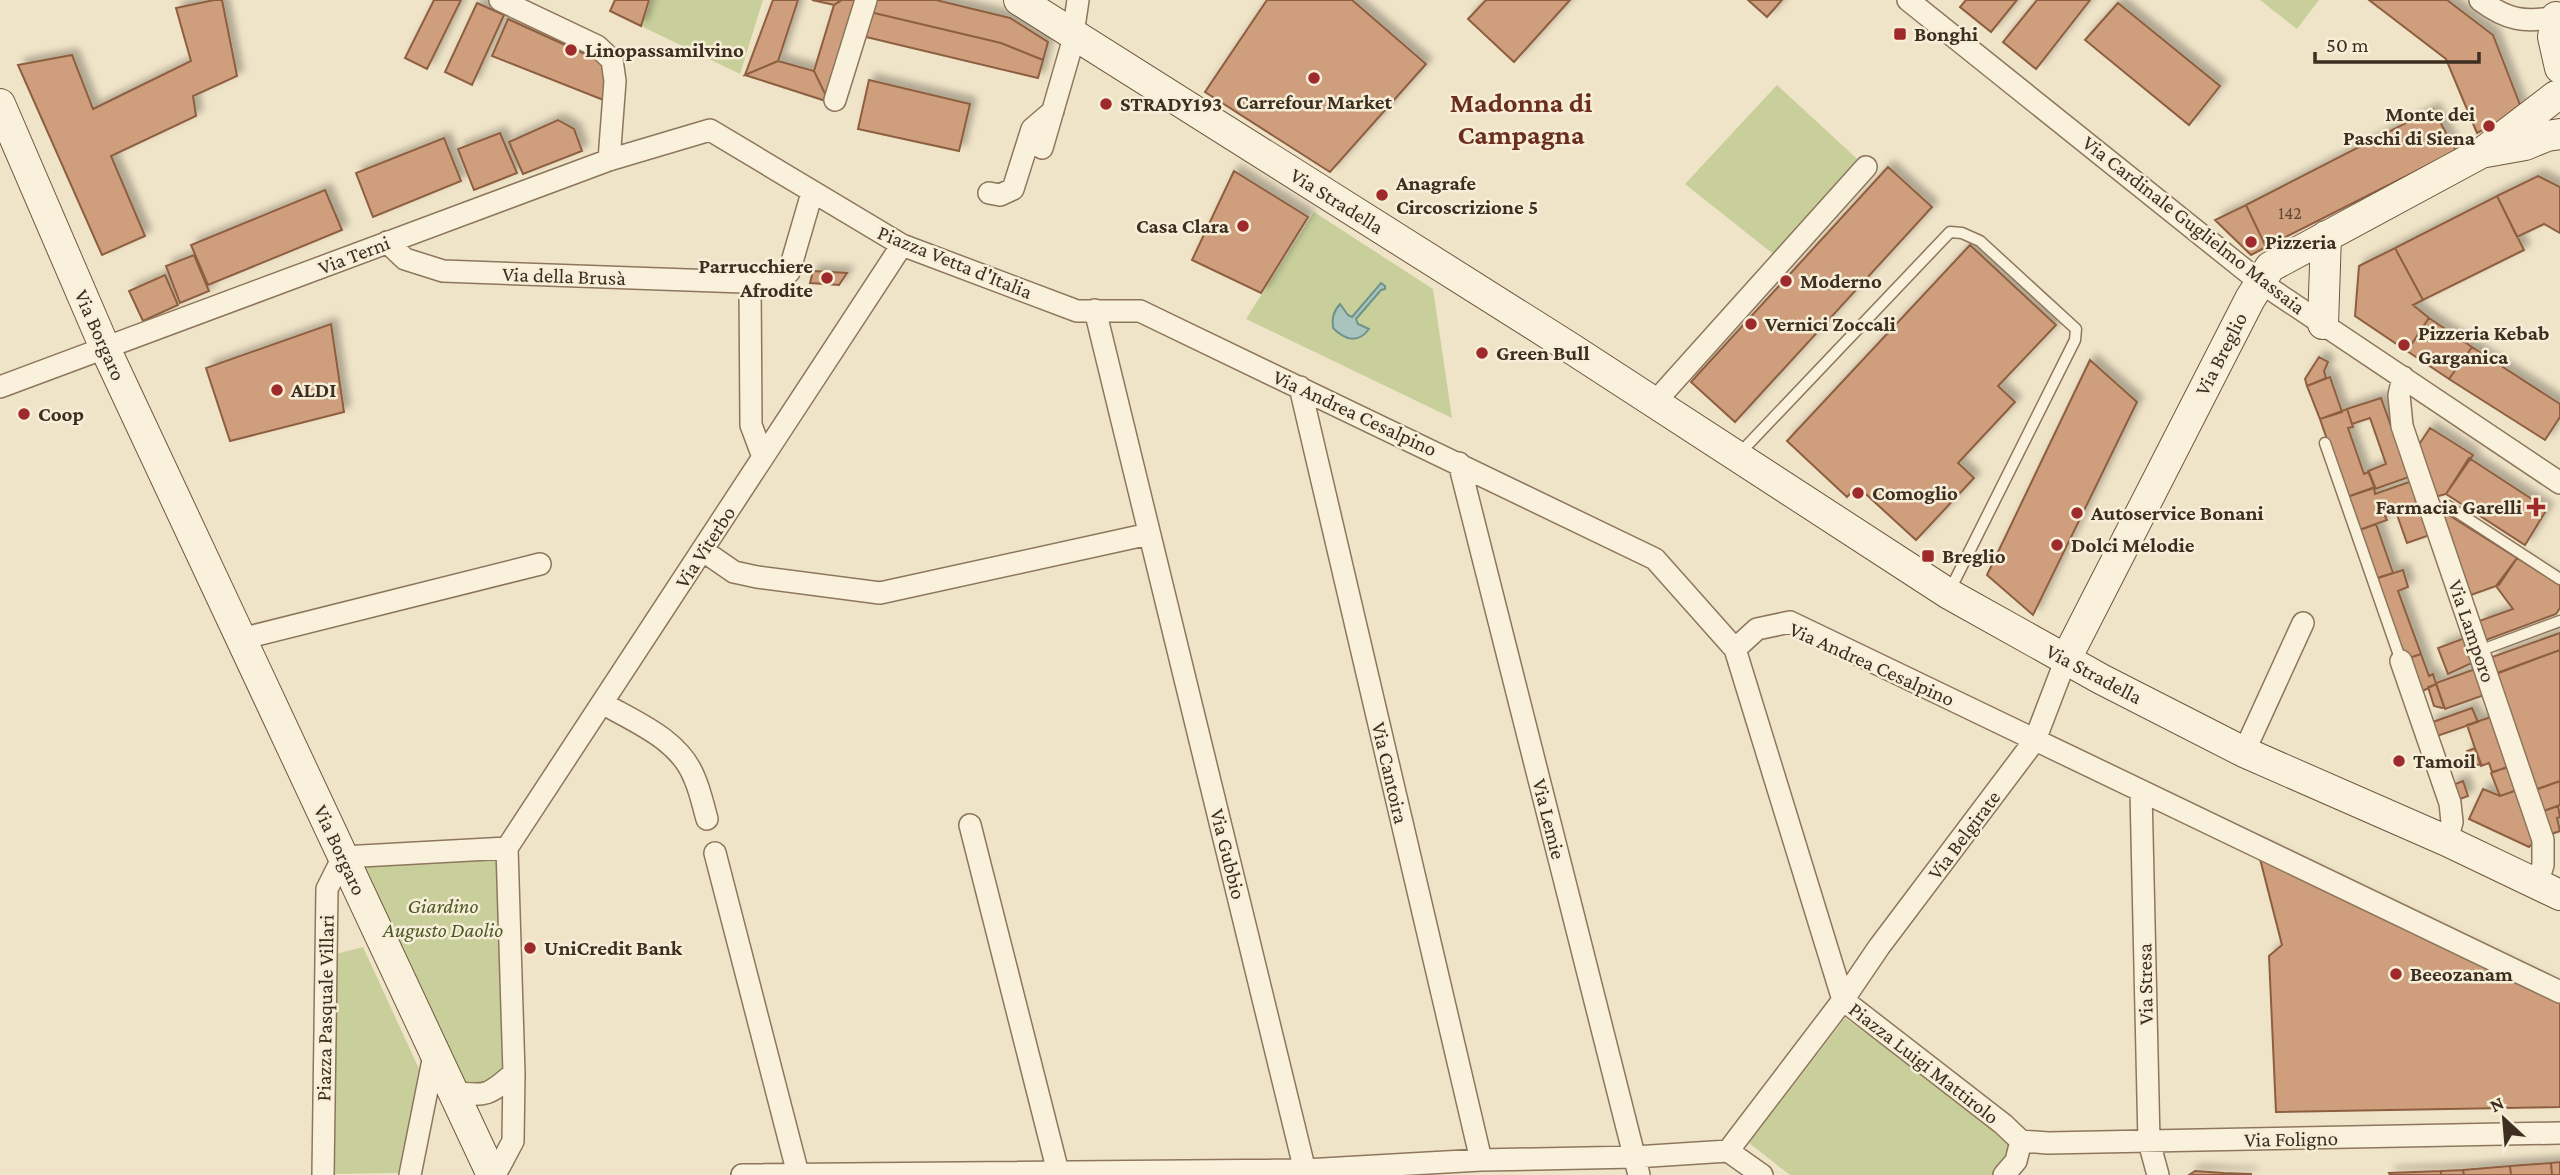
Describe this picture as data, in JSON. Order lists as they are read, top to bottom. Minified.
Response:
{"streets":{"street":["Via Stradella","Via Cardinale Guglielmo Massaia","Via Terni","Piazza Vetta d'Italia","Via della Brusà","Via Borgaro","Via Breglio","Via Andrea Cesalpino","Via Viterbo","Via Lamporo","Via Cantoira","Via Lemie","Via Belgirate","Via Gubbio","Via Stresa","Piazza Pasquale Villari","Piazza Luigi Mattirolo","Via Foligno"]},"crossings":[["Via Stradella","Via Breglio"],["Via Stradella","Via Lamporo"],["Via Stradella","Via Belgirate"],["Via Cardinale Guglielmo Massaia","Via Breglio"],["Via Cardinale Guglielmo Massaia","Via Lamporo"],["Via Terni","Piazza Vetta d'Italia"],["Via Terni","Via della Brusà"],["Via Terni","Via Borgaro"],["Piazza Vetta d'Italia","Via della Brusà"],["Piazza Vetta d'Italia","Via Andrea Cesalpino"],["Piazza Vetta d'Italia","Via Viterbo"],["Piazza Vetta d'Italia","Via Gubbio"],["Via Borgaro","Piazza Pasquale Villari"],["Via Breglio","Via Belgirate"],["Via Andrea Cesalpino","Via Cantoira"],["Via Andrea Cesalpino","Via Lemie"],["Via Andrea Cesalpino","Via Belgirate"],["Via Andrea Cesalpino","Via Stresa"],["Via Belgirate","Piazza Luigi Mattirolo"],["Via Stresa","Via Foligno"],["Piazza Luigi Mattirolo","Via Foligno"]],"districts":["Madonna di Campagna"],"parks":["Giardino Augusto Daolio"],"places":{"transit":["Bonghi","Breglio"],"other":["Linopassamilvino","Carrefour Market","STRADY193","Monte dei Paschi di Siena","Anagrafe Circoscrizione 5","Casa Clara","Pizzeria","Parrucchiere Afrodite","Moderno","Vernici Zoccali","Pizzeria Kebab Garganica","Green Bull","ALDI","Coop","Comoglio","Autoservice Bonani","Dolci Melodie","Tamoil","UniCredit Bank","Beeozanam"],"health":["Farmacia Garelli"]},"house_numbers":["142"],"scale_bar":"50 m","north":"top left"}
